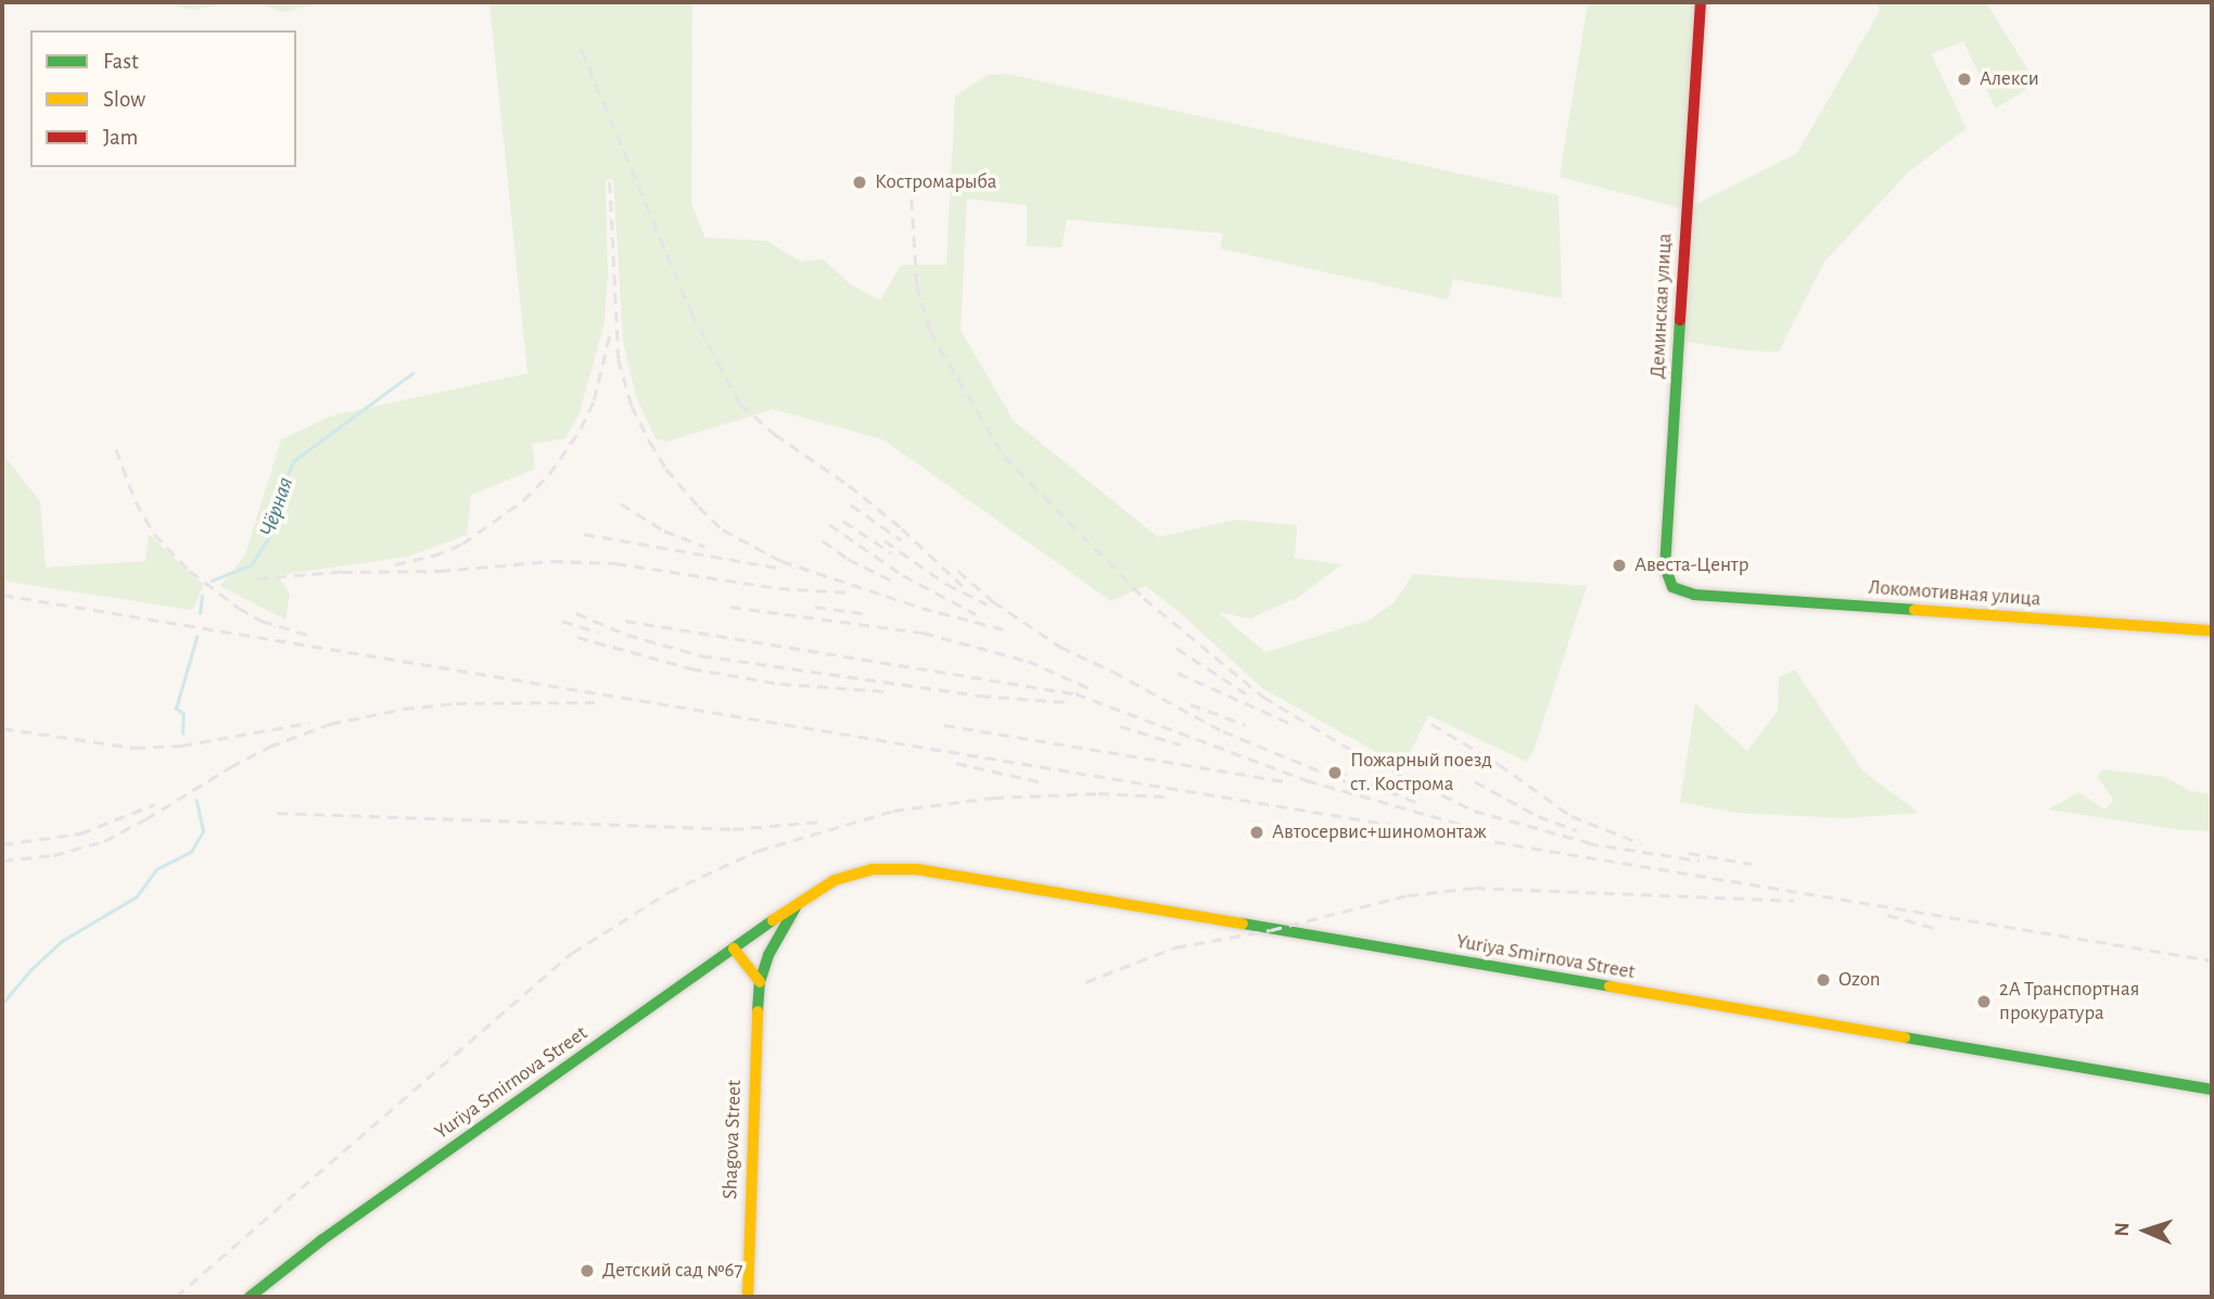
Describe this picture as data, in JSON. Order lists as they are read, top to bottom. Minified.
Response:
{"streets":{"main road":["Деминская улица","Локомотивная улица","Yuriya Smirnova Street","Shagova Street"]},"crossings":[["Деминская улица","Локомотивная улица"],["Yuriya Smirnova Street","Shagova Street"]],"water":["Чёрная"],"places":["Алекси","Костромарыба","Авеста-Центр","Пожарный поезд ст. Кострома","Автосервис+шиномонтаж","Ozon","2А Транспортная прокуратура","Детский сад №67"],"legend":["Fast","Slow","Jam"],"north":"left"}
